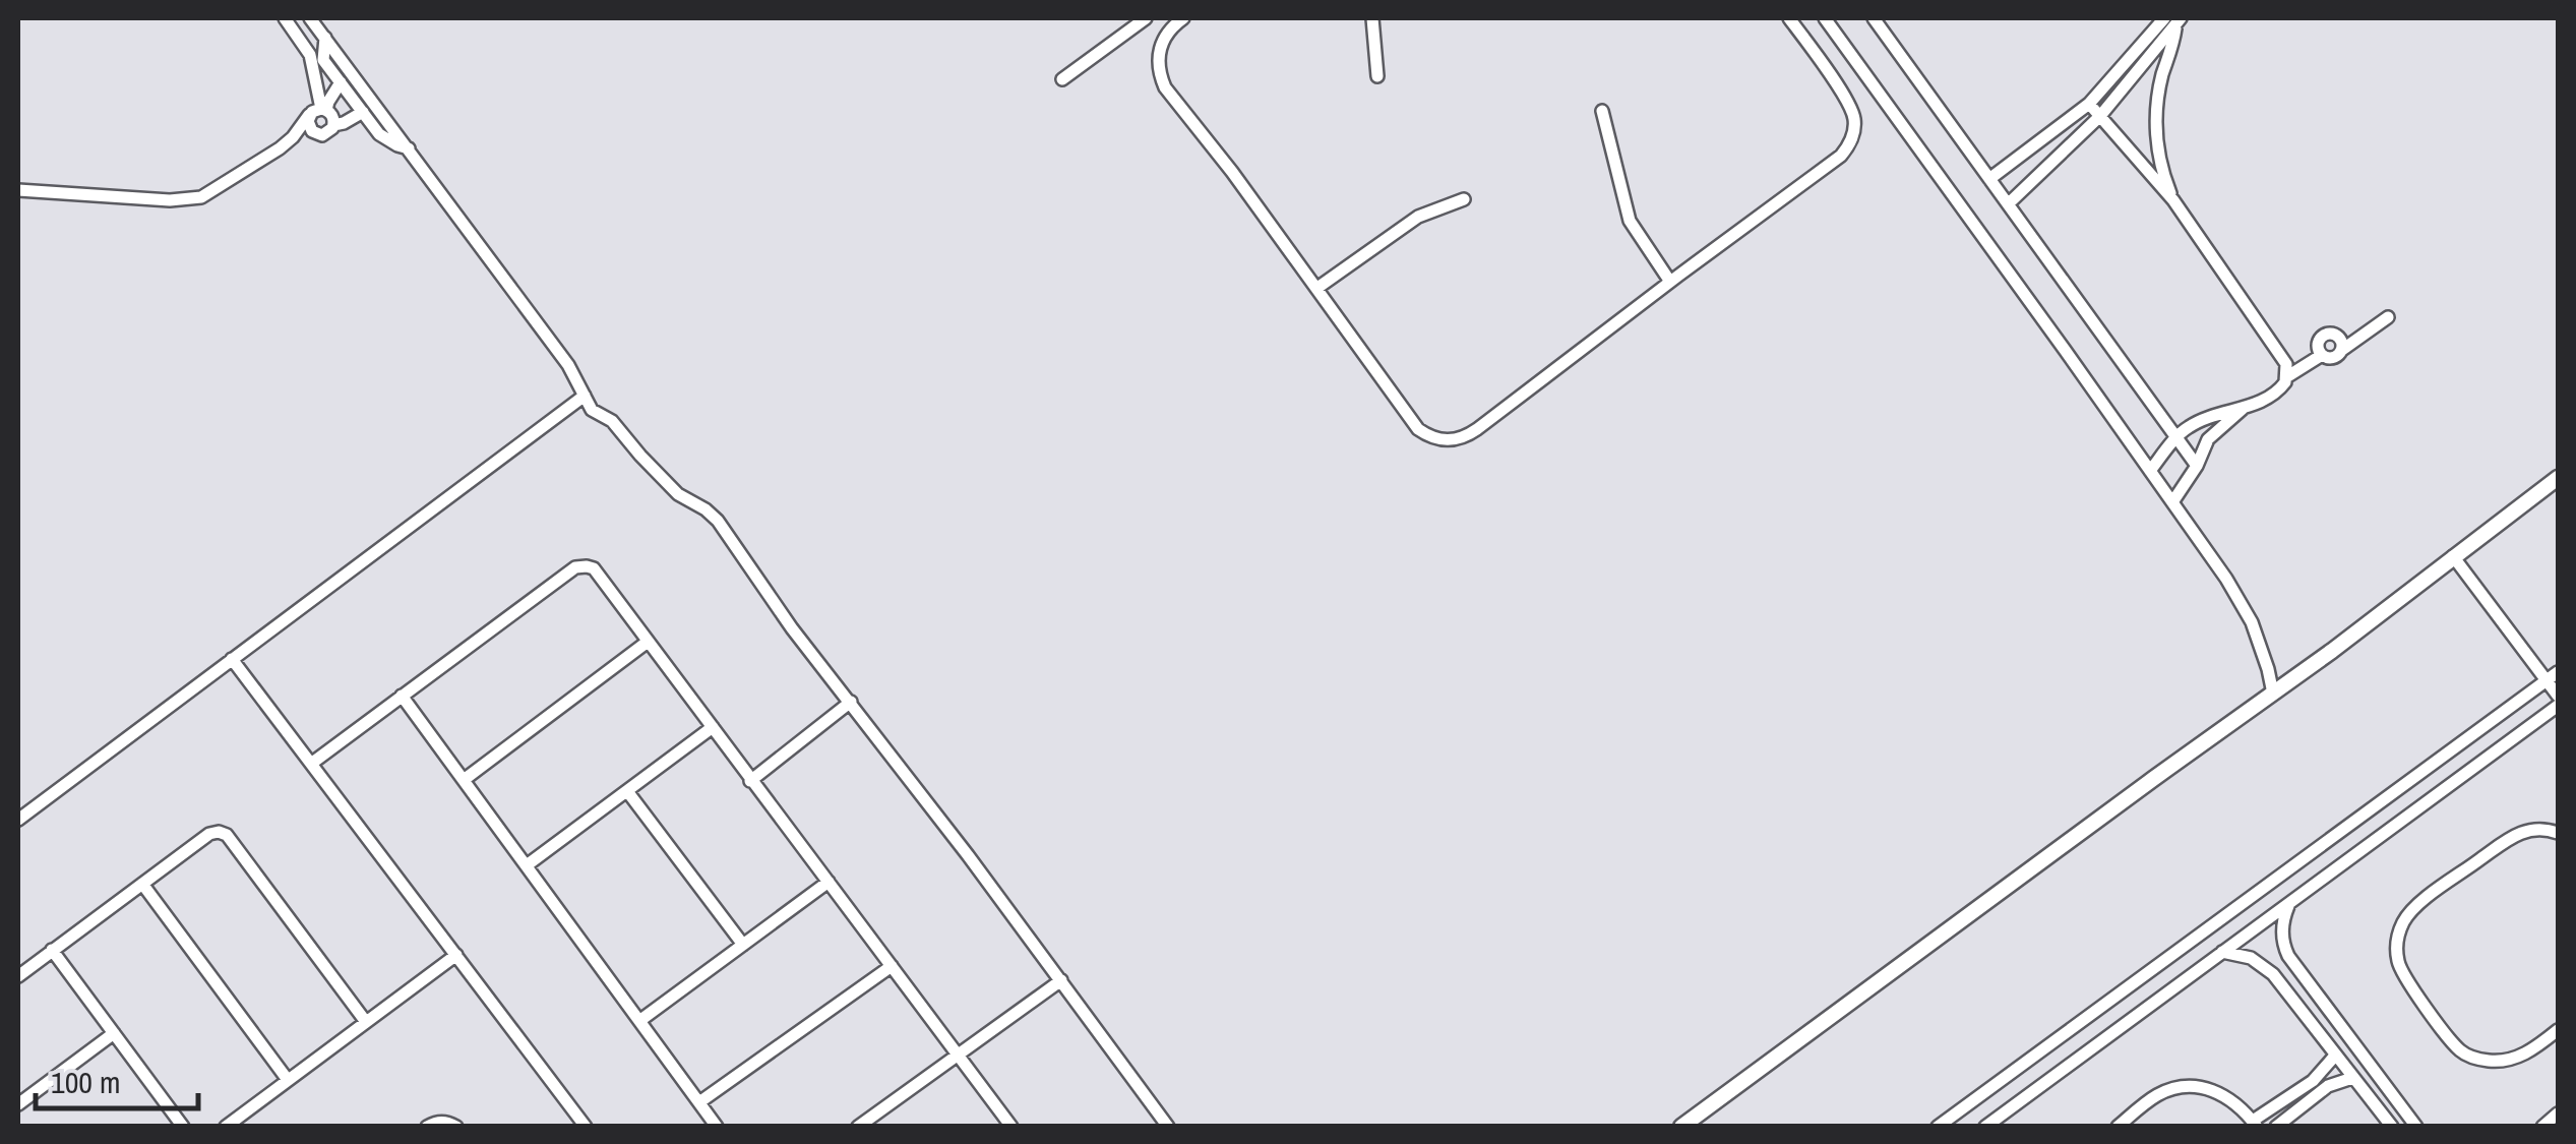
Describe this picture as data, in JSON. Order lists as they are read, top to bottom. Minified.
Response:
{"scale_bar":"100 m"}
